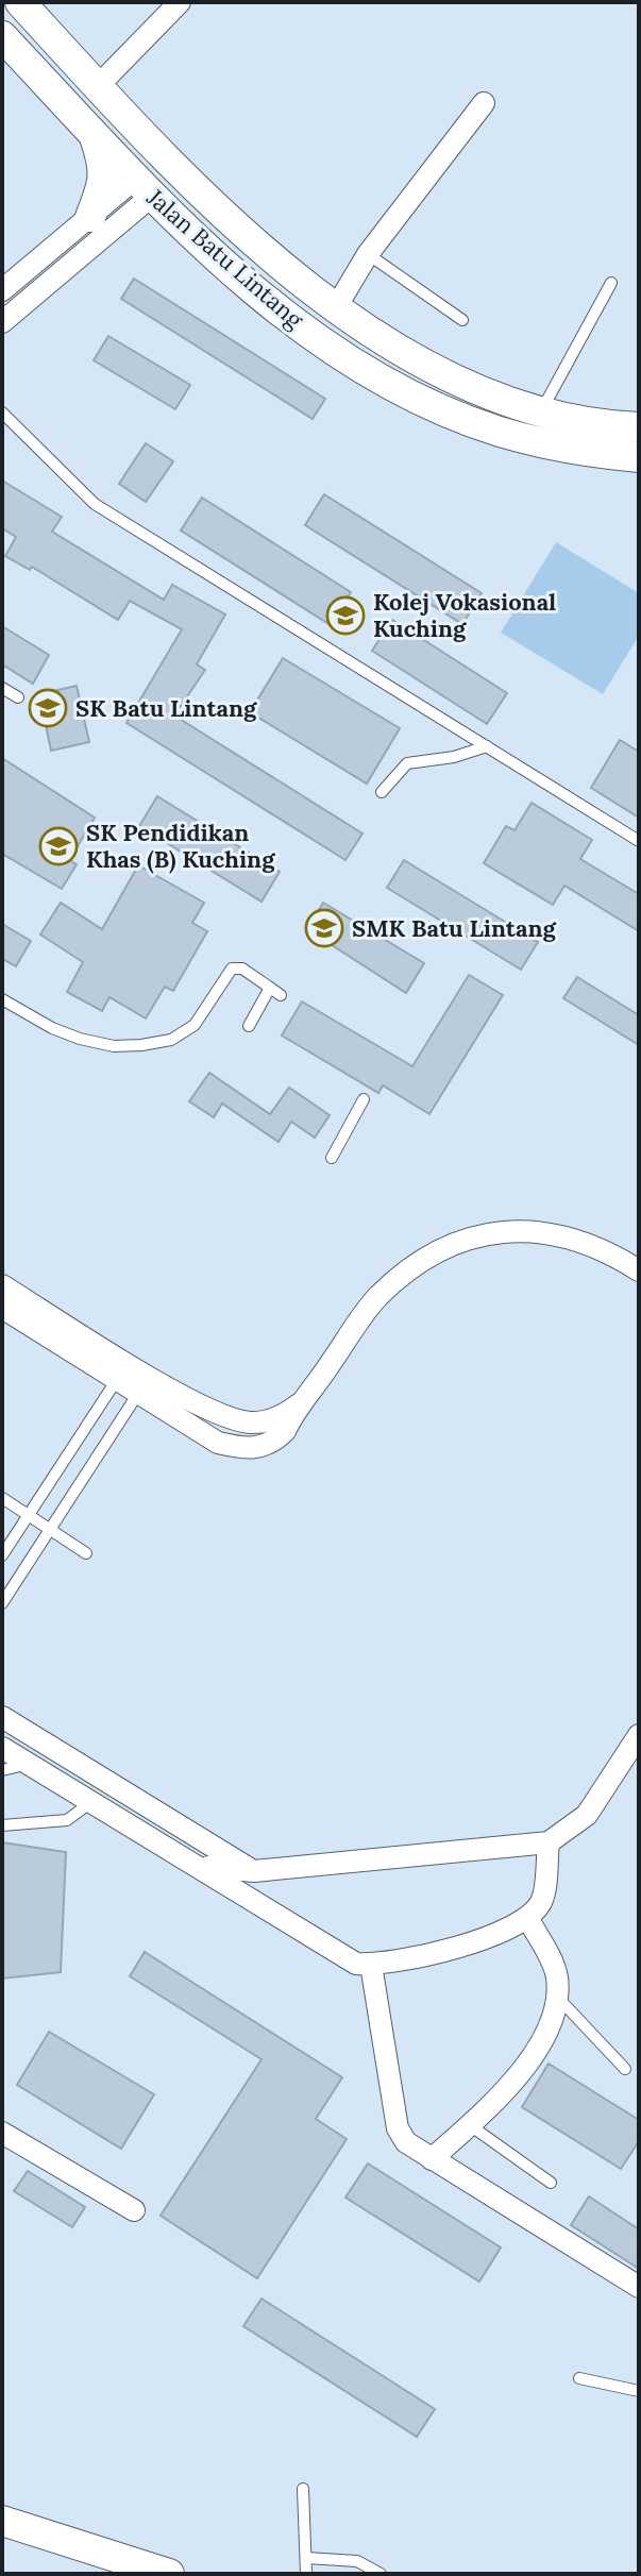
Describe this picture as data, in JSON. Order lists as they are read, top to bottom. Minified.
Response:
{"streets":{"main road":["Jalan Batu Lintang"]},"places":{"school or university":["Kolej Vokasional Kuching","SK Batu Lintang","SK Pendidikan Khas (B) Kuching","SMK Batu Lintang"]}}
